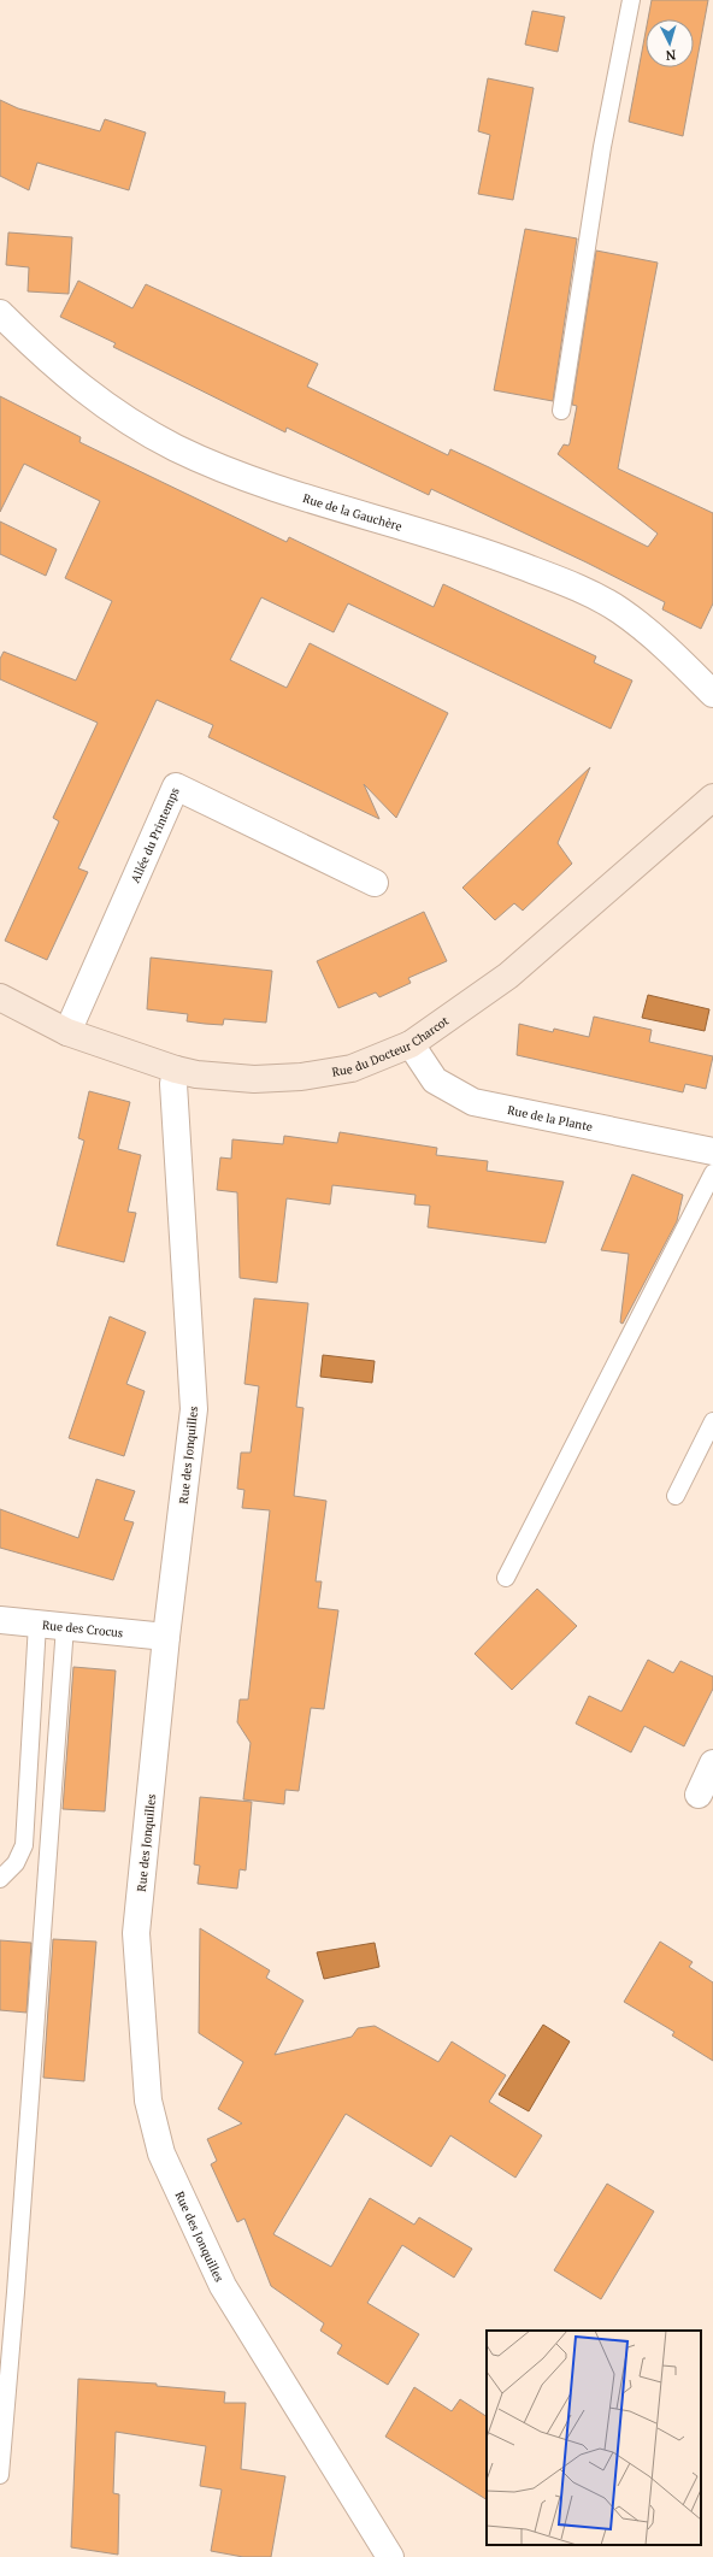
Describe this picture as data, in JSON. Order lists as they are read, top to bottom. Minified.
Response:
{"streets":{"street":["Rue de la Gauchère","Allée du Printemps","Rue du Docteur Charcot","Rue de la Plante","Rue des Jonquilles","Rue des Crocus"]},"crossings":[["Allée du Printemps","Rue du Docteur Charcot"],["Rue du Docteur Charcot","Rue de la Plante"],["Rue du Docteur Charcot","Rue des Jonquilles"],["Rue des Jonquilles","Rue des Crocus"]],"north":"bottom"}
